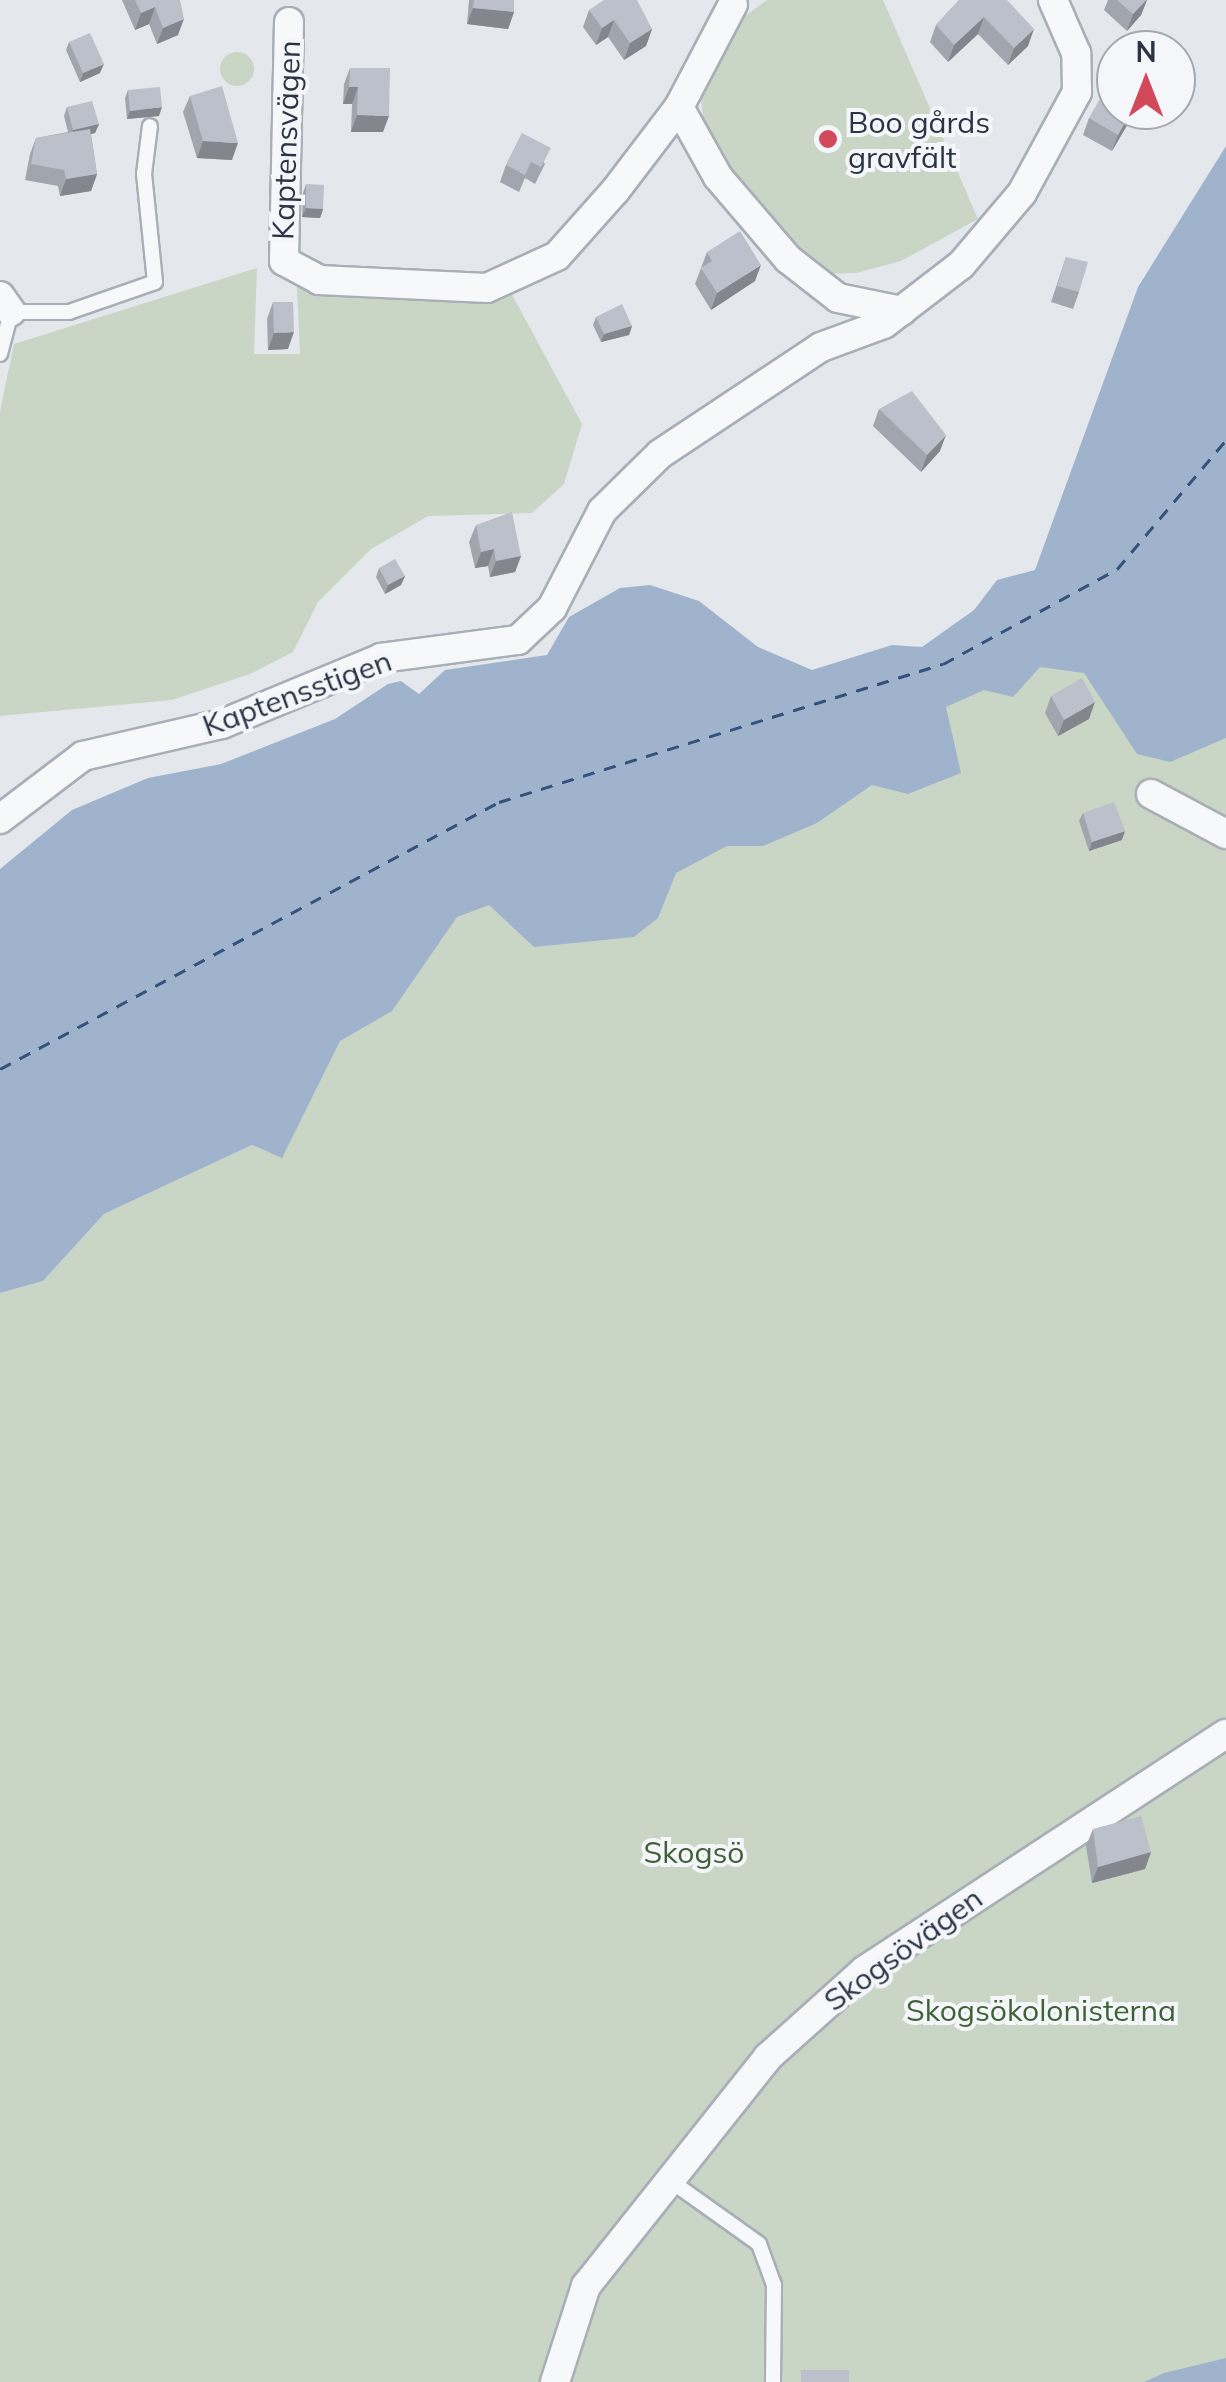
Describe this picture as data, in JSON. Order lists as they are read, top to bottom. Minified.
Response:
{"streets":{"street":["Kaptensvägen","Kaptensstigen","Skogsövägen"]},"parks":["Skogsö","Skogsökolonisterna"],"places":["Boo gårds gravfält"],"north":"top"}
